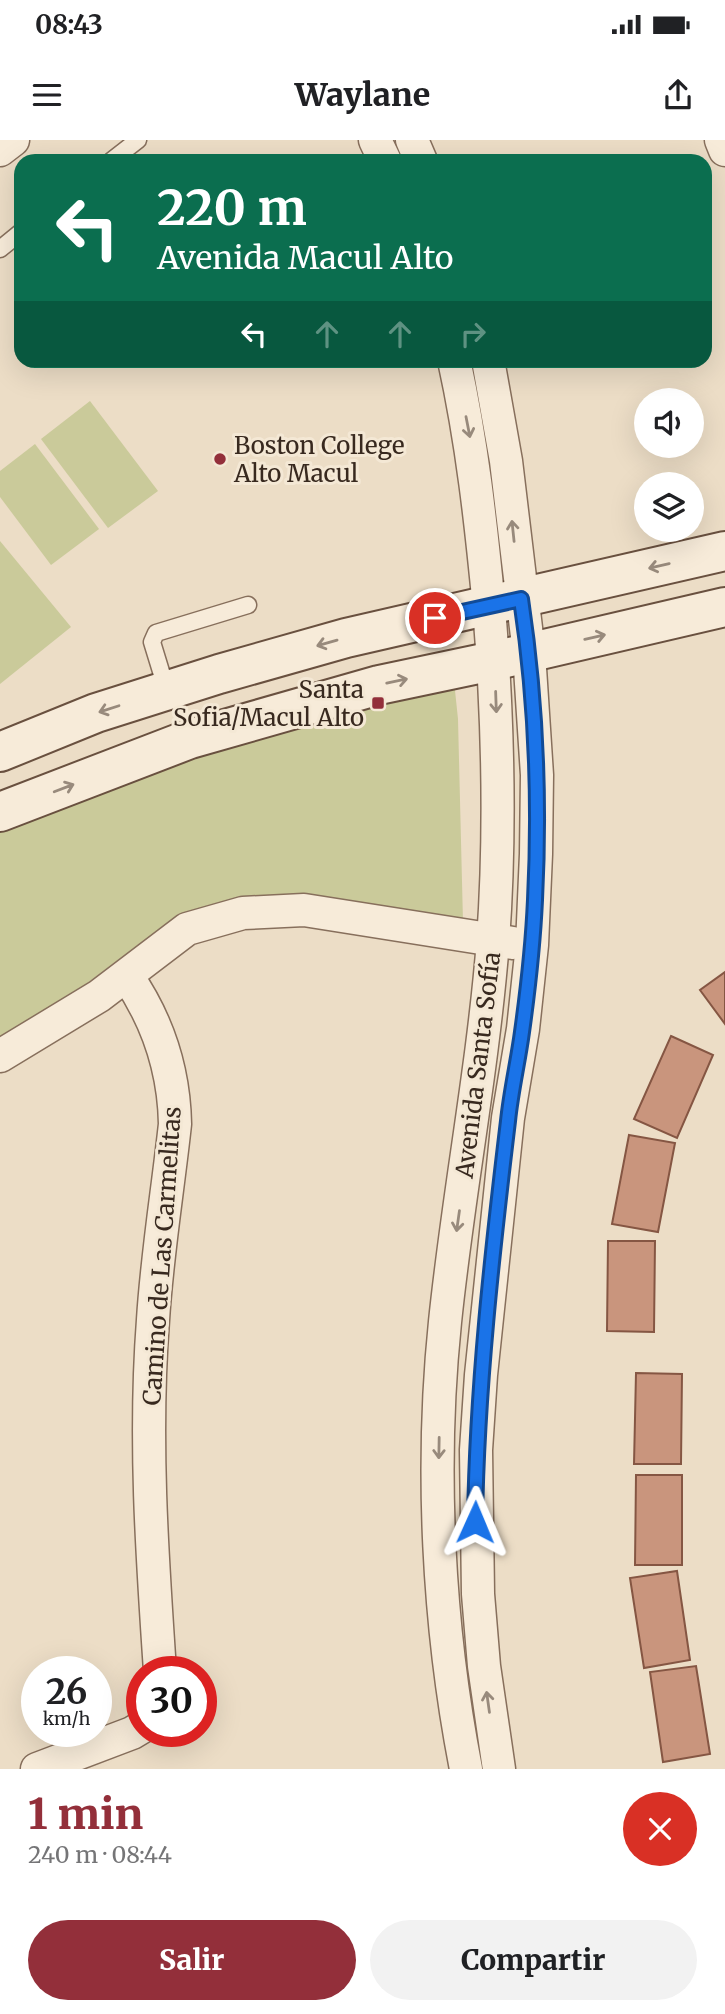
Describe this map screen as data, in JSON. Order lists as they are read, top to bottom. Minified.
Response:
{"streets":{"street":["Avenida Santa Sofía","Camino de Las Carmelitas"]},"places":{"other":["Boston College Alto Macul"],"transit":["Santa Sofia/Macul Alto"]},"page":{"status":"08:43","header":"Waylane","turn":["220 m","Avenida Macul Alto"],"speed":"26 km/h","limit":"30","heading":["1 min","240 m · 08:44"],"buttons":["Salir","Compartir"]}}
